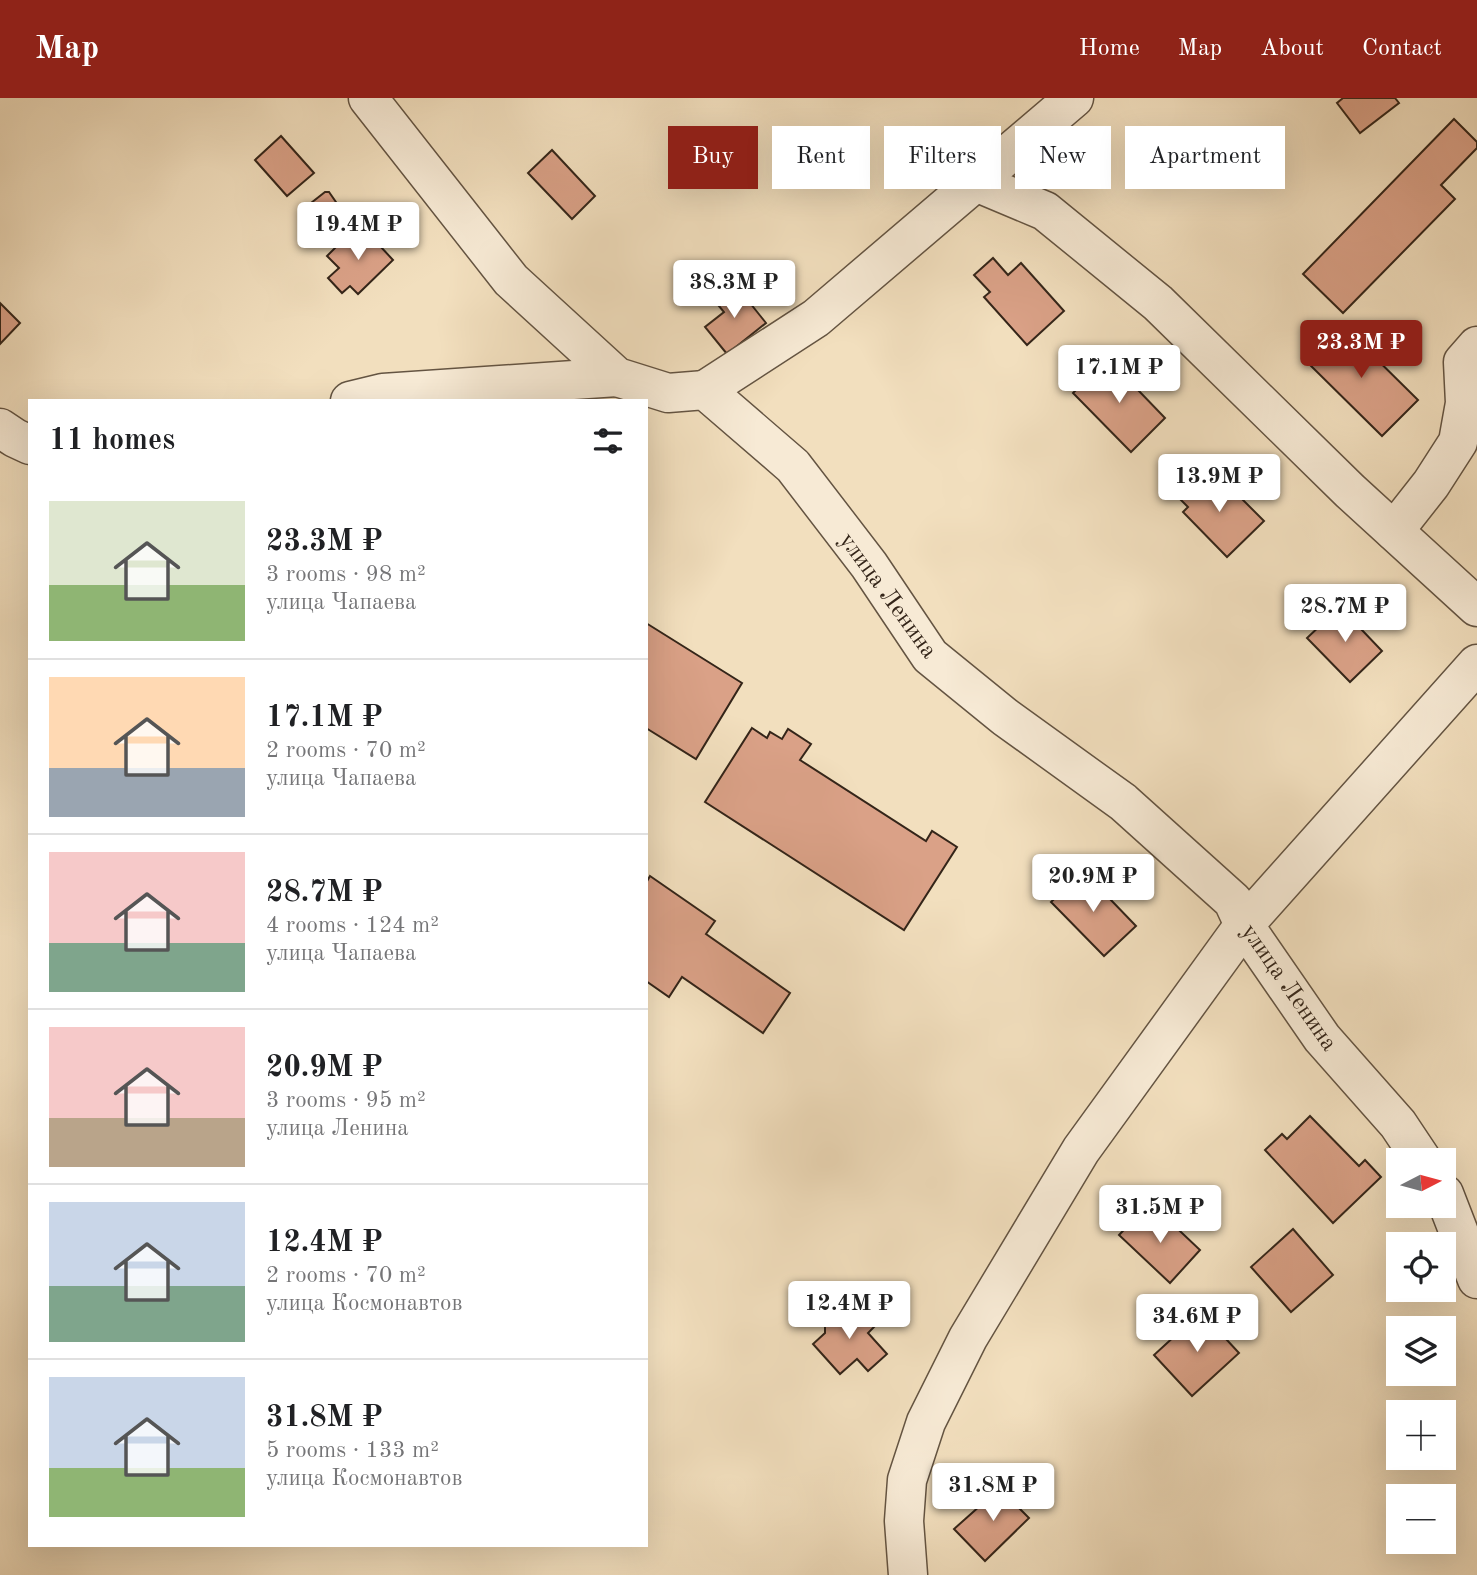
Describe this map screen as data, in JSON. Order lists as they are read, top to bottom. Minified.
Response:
{"streets":{"street":["улица Ленина"]},"north":"right","page":{"header":"Map","nav":["Home","Map","About","Contact"],"chip":["Buy","Rent","Filters","New","Apartment"],"price":["19.4M ₽","38.3M ₽","23.3M ₽","17.1M ₽","13.9M ₽","28.7M ₽","20.9M ₽","31.5M ₽","12.4M ₽","34.6M ₽","31.8M ₽"],"heading":"11 homes","list":[{"name":"23.3M ₽","note":"3 rooms · 98 m² · улица Чапаева"},{"name":"17.1M ₽","note":"2 rooms · 70 m² · улица Чапаева"},{"name":"28.7M ₽","note":"4 rooms · 124 m² · улица Чапаева"},{"name":"20.9M ₽","note":"3 rooms · 95 m² · улица Ленина"},{"name":"12.4M ₽","note":"2 rooms · 70 m² · улица Космонавтов"},{"name":"31.8M ₽","note":"5 rooms · 133 m² · улица Космонавтов"}],"map_buttons":["+","−"]}}
